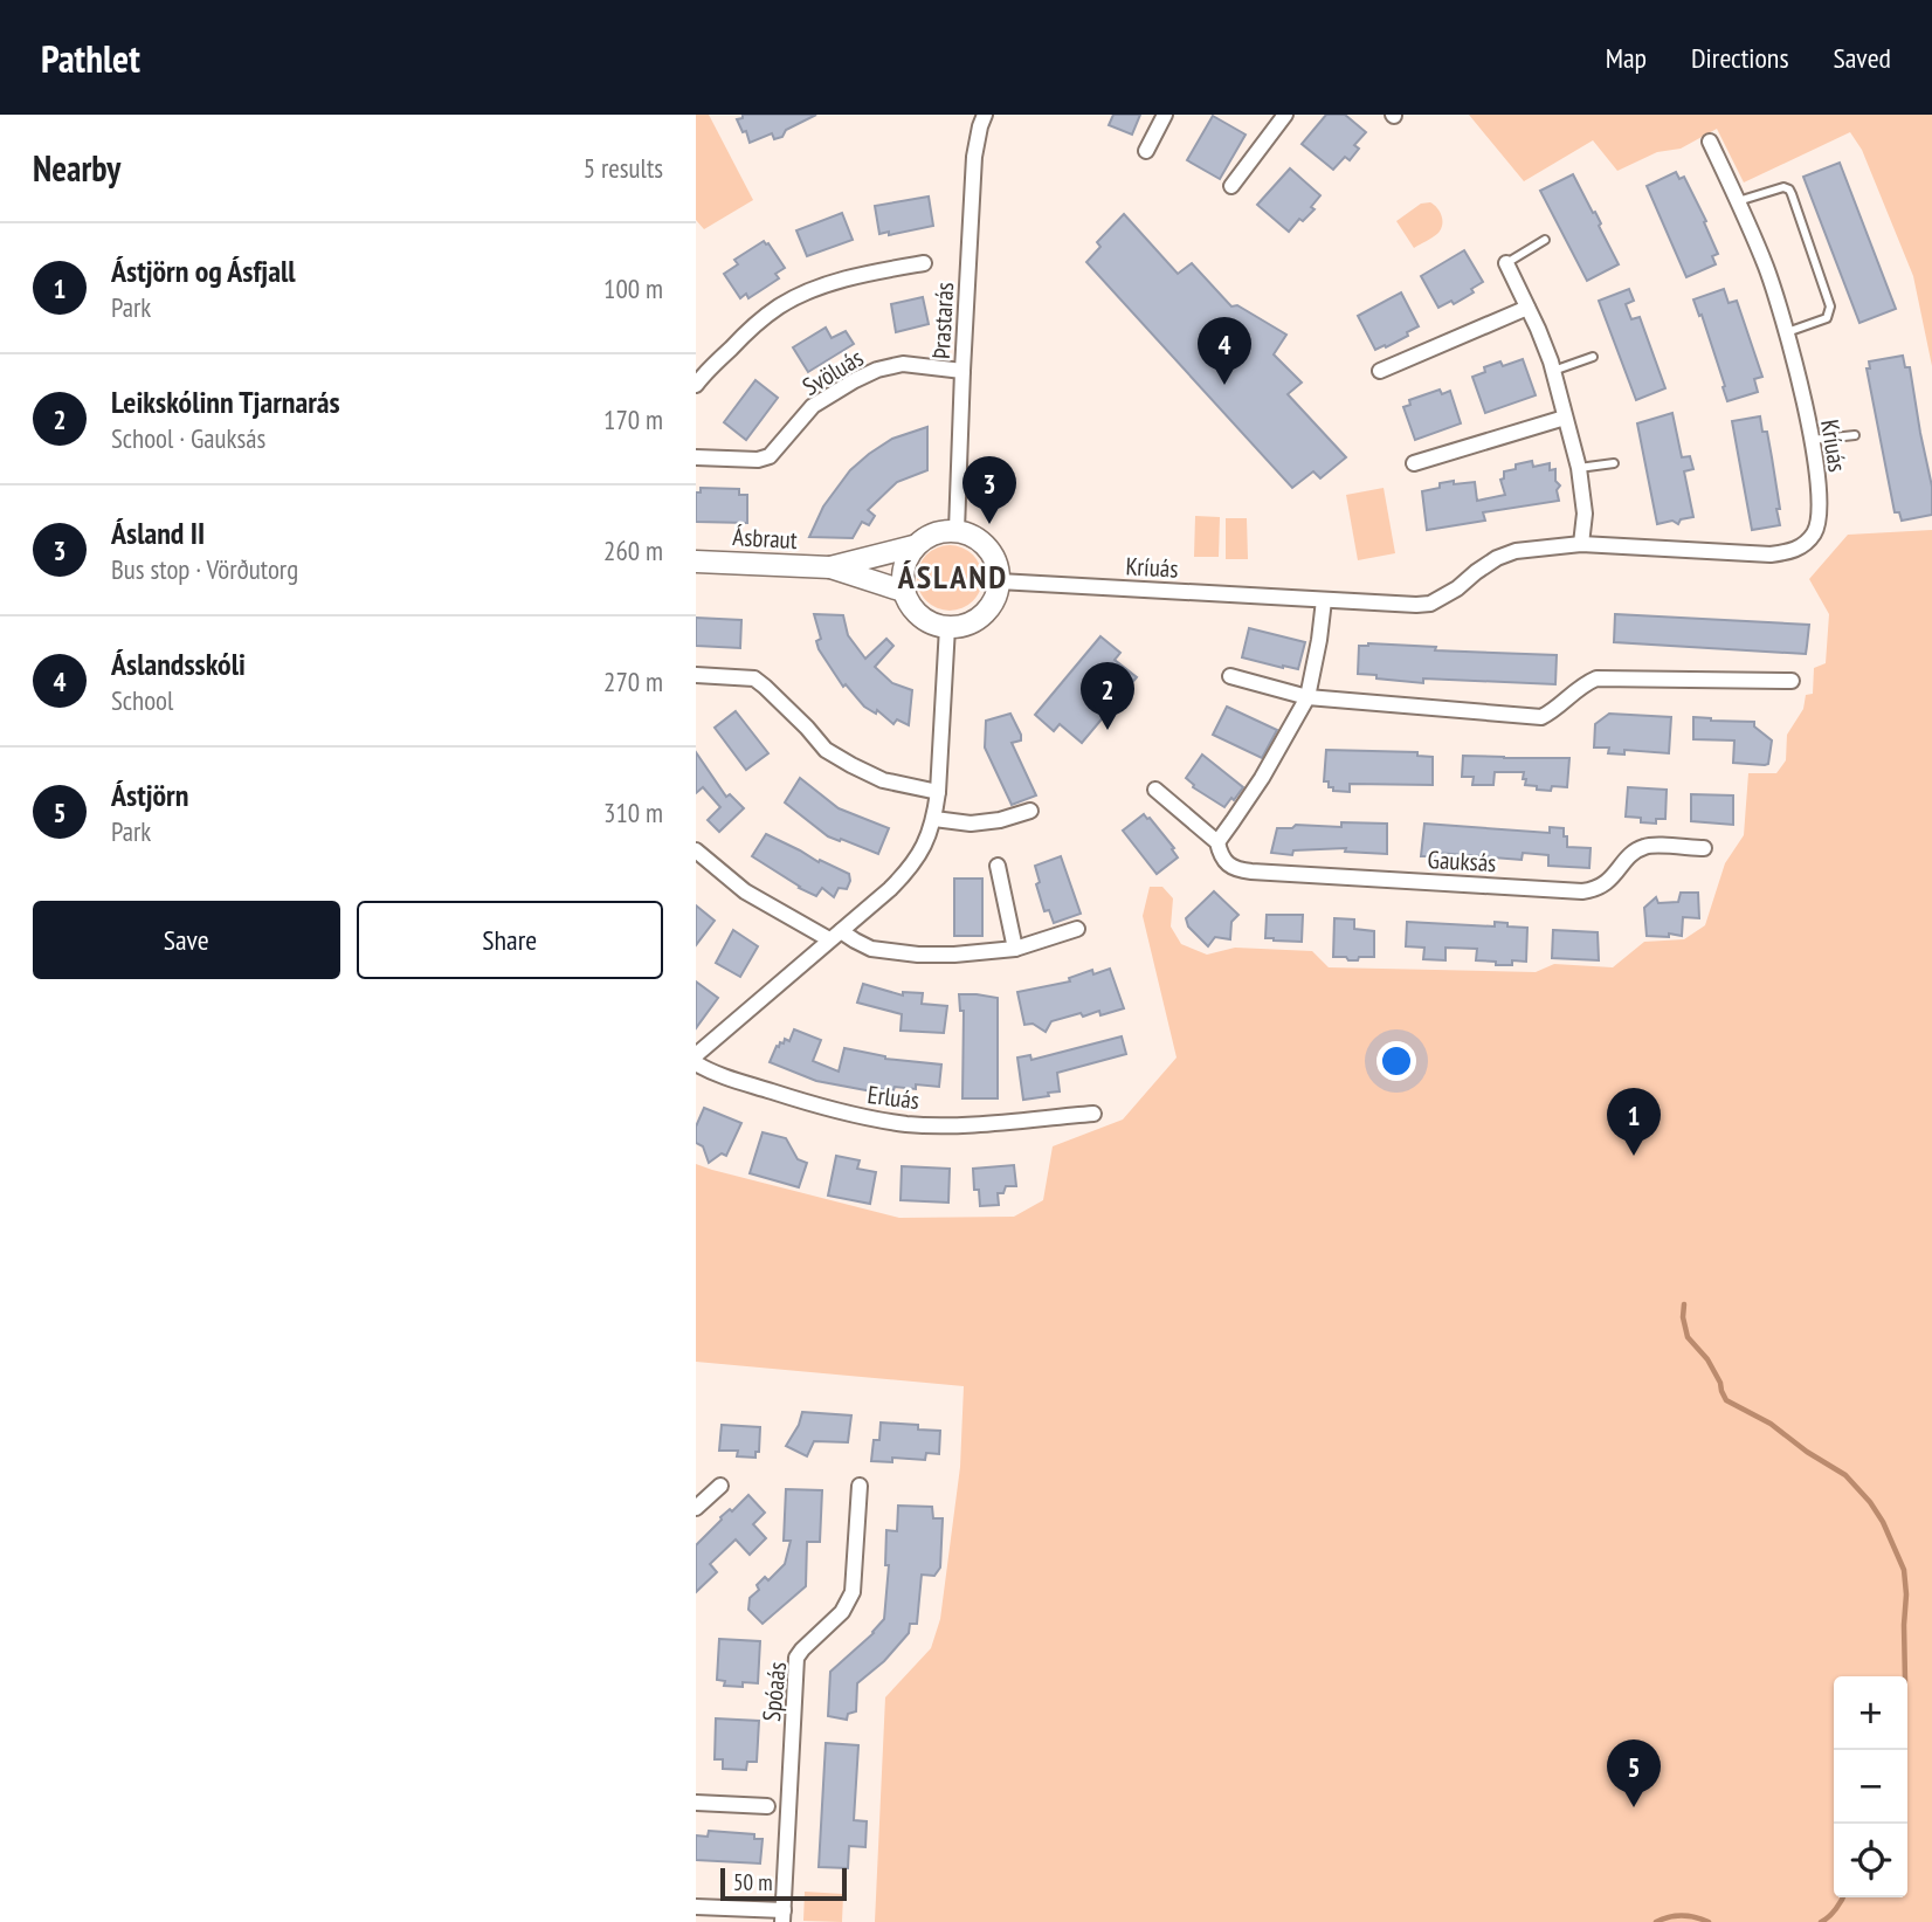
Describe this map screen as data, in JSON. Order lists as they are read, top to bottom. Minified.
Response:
{"streets":{"street":["Þrastarás","Svöluás","Kríuás","Ásbraut","Gauksás","Erluás","Spóaás"]},"crossings":[["Þrastarás","Svöluás"],["Þrastarás","Kríuás"],["Þrastarás","Ásbraut"],["Kríuás","Ásbraut"]],"districts":["ÁSLAND"],"scale_bar":"50 m","page":{"header":"Pathlet","nav":["Map","Directions","Saved"],"heading":["Nearby","5 results"],"list":[{"mark":"1","name":"Ástjörn og Ásfjall","note":"Park","value":"100 m"},{"mark":"2","name":"Leikskólinn Tjarnarás","note":"School · Gauksás","value":"170 m"},{"mark":"3","name":"Ásland II","note":"Bus stop · Vörðutorg","value":"260 m"},{"mark":"4","name":"Áslandsskóli","note":"School","value":"270 m"},{"mark":"5","name":"Ástjörn","note":"Park","value":"310 m"}],"pins":["4","3","2","1","5"],"buttons":["Save","Share"],"map_buttons":["+","−"],"scale":"50 m"}}
